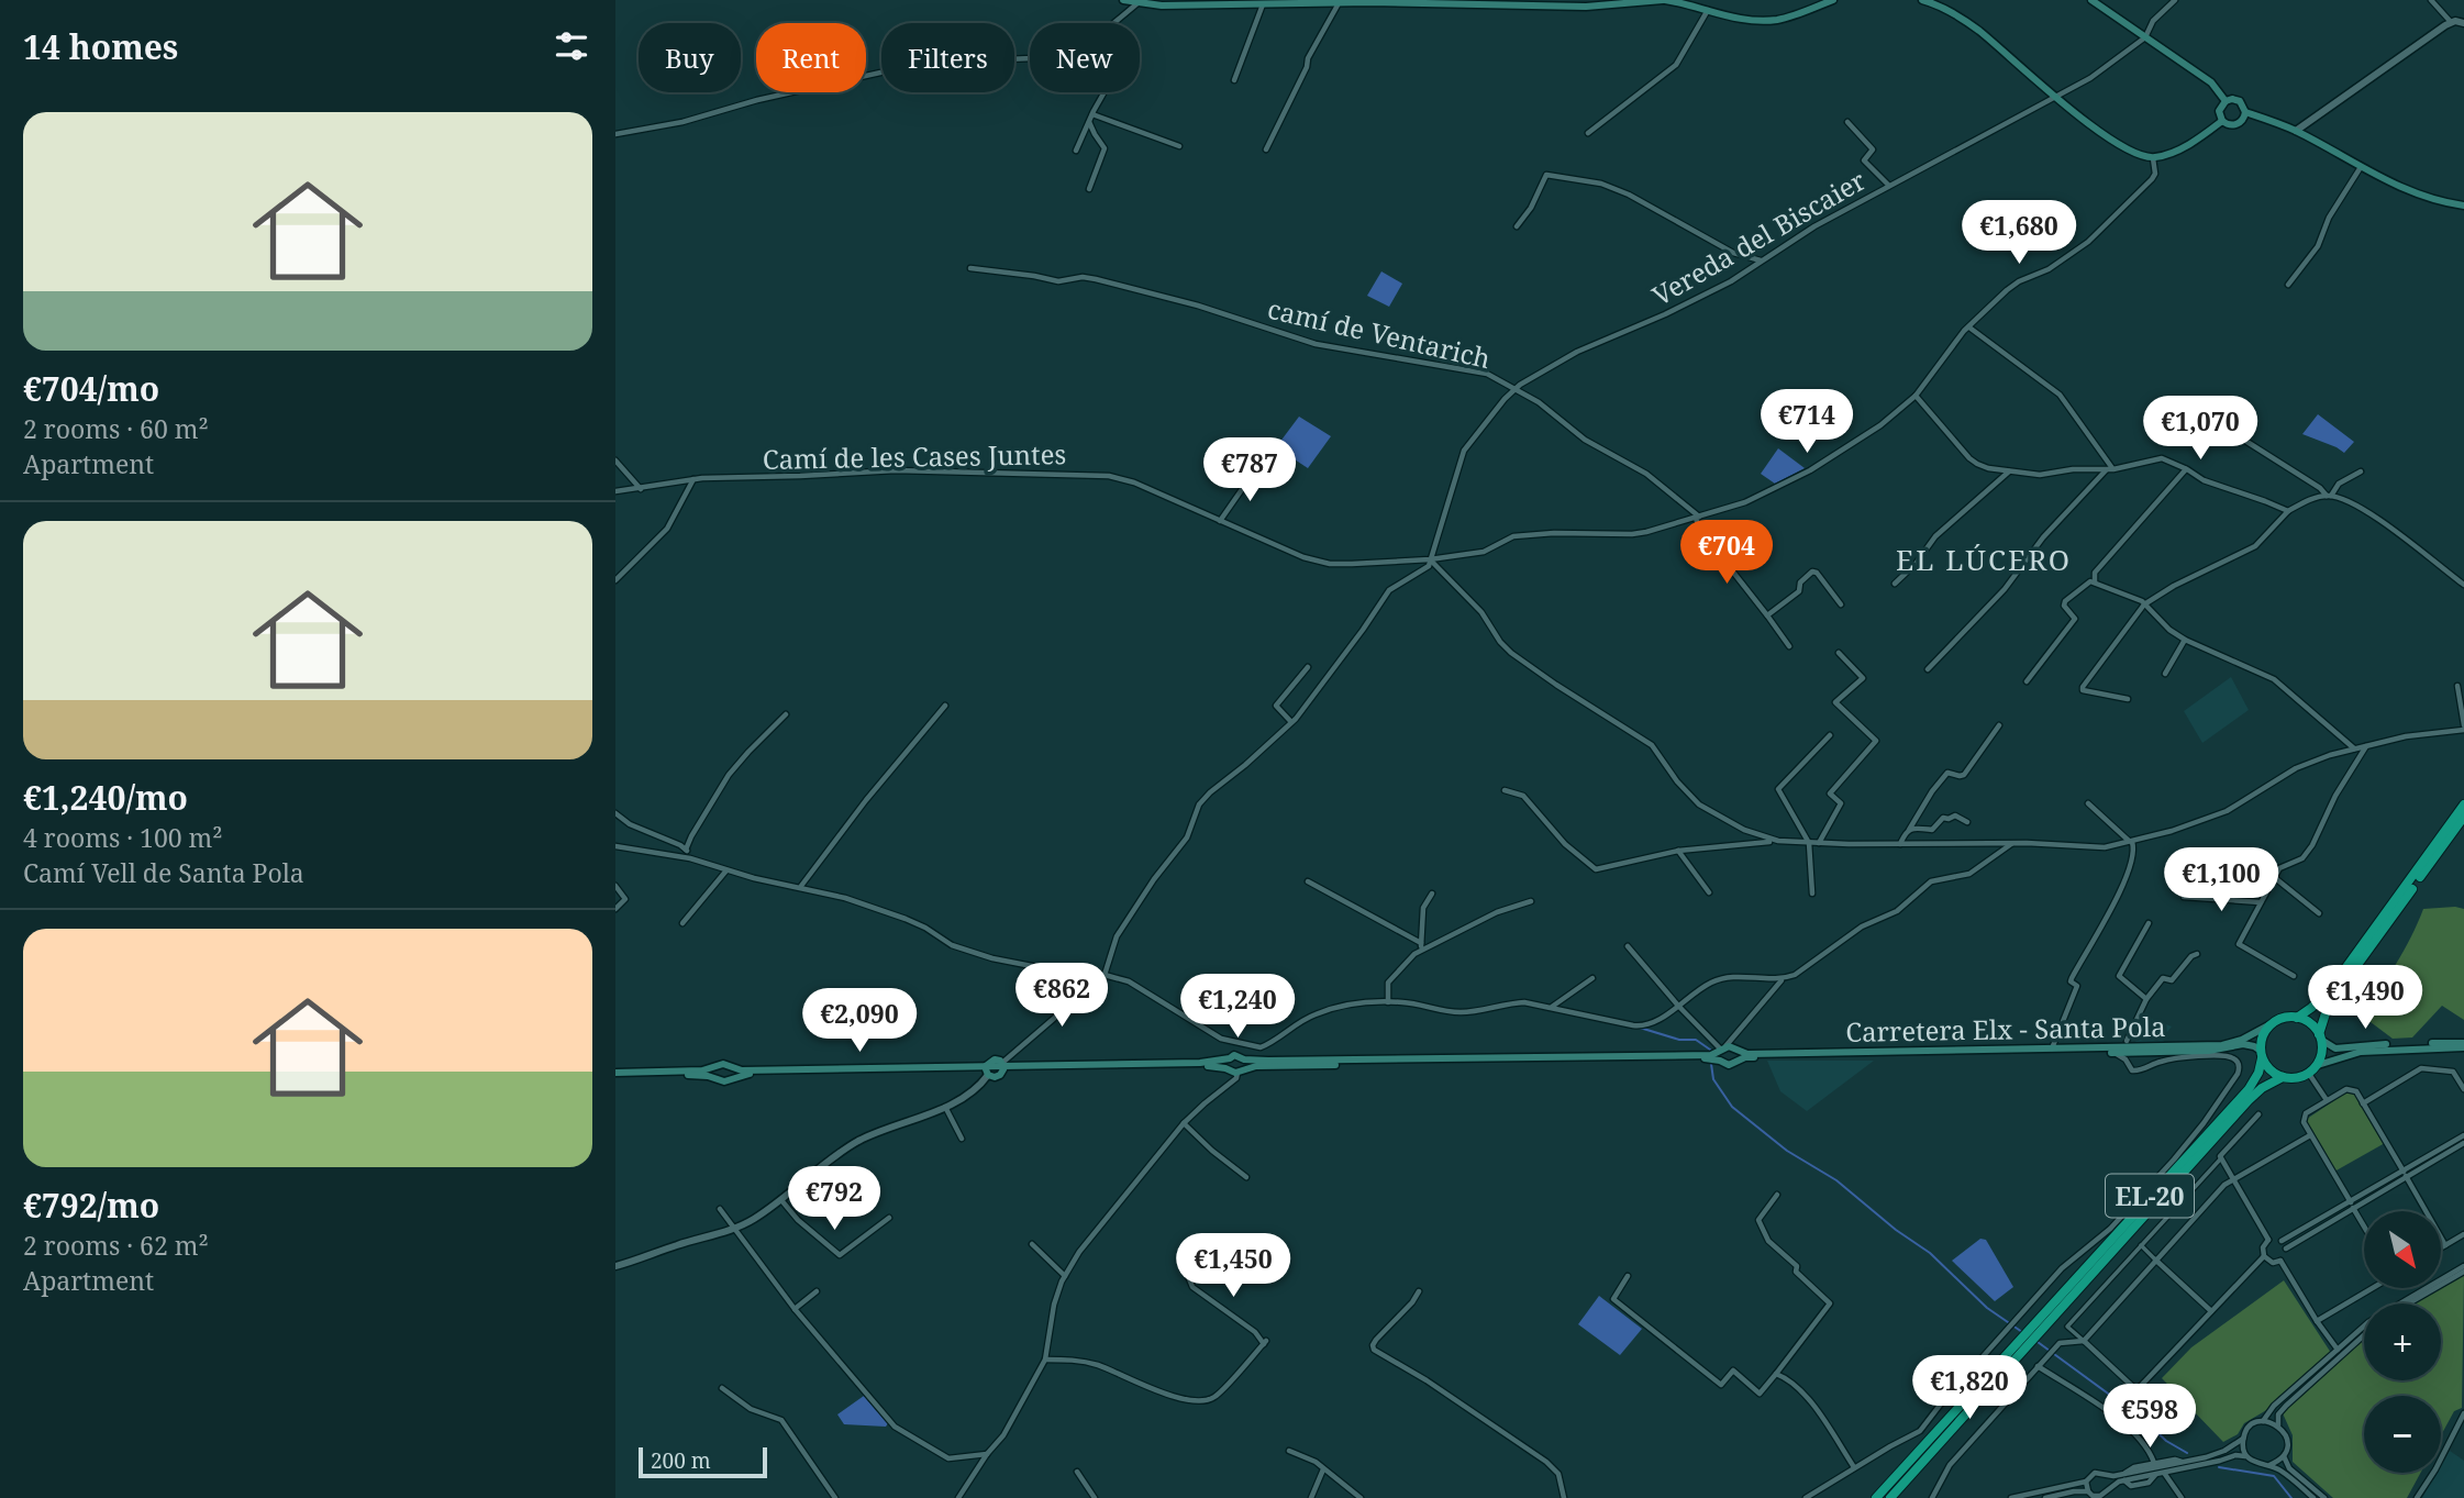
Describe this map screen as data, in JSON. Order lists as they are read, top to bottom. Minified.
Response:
{"streets":{"highway":["EL-20"],"main road":["Carretera Elx - Santa Pola"],"street":["Vereda del Biscaier","camí de Ventarich","Camí de les Cases Juntes"]},"crossings":[["Vereda del Biscaier","camí de Ventarich"],["Vereda del Biscaier","Camí de les Cases Juntes"],["camí de Ventarich","Camí de les Cases Juntes"],["Carretera Elx - Santa Pola","EL-20"]],"districts":["EL LÚCERO"],"scale_bar":"200 m","north":"bottom right","page":{"heading":"14 homes","chip":["Buy","Rent","Filters","New"],"list":[{"name":"€704/mo","note":"2 rooms · 60 m² · Apartment"},{"name":"€1,240/mo","note":"4 rooms · 100 m² · Camí Vell de Santa Pola"},{"name":"€792/mo","note":"2 rooms · 62 m² · Apartment"}],"price":["€1,680","€714","€1,070","€787","€704","€1,100","€862","€1,490","€1,240","€2,090","€792","€1,450","€1,820","€598"],"map_buttons":["+","−"],"scale":"200 m"}}
